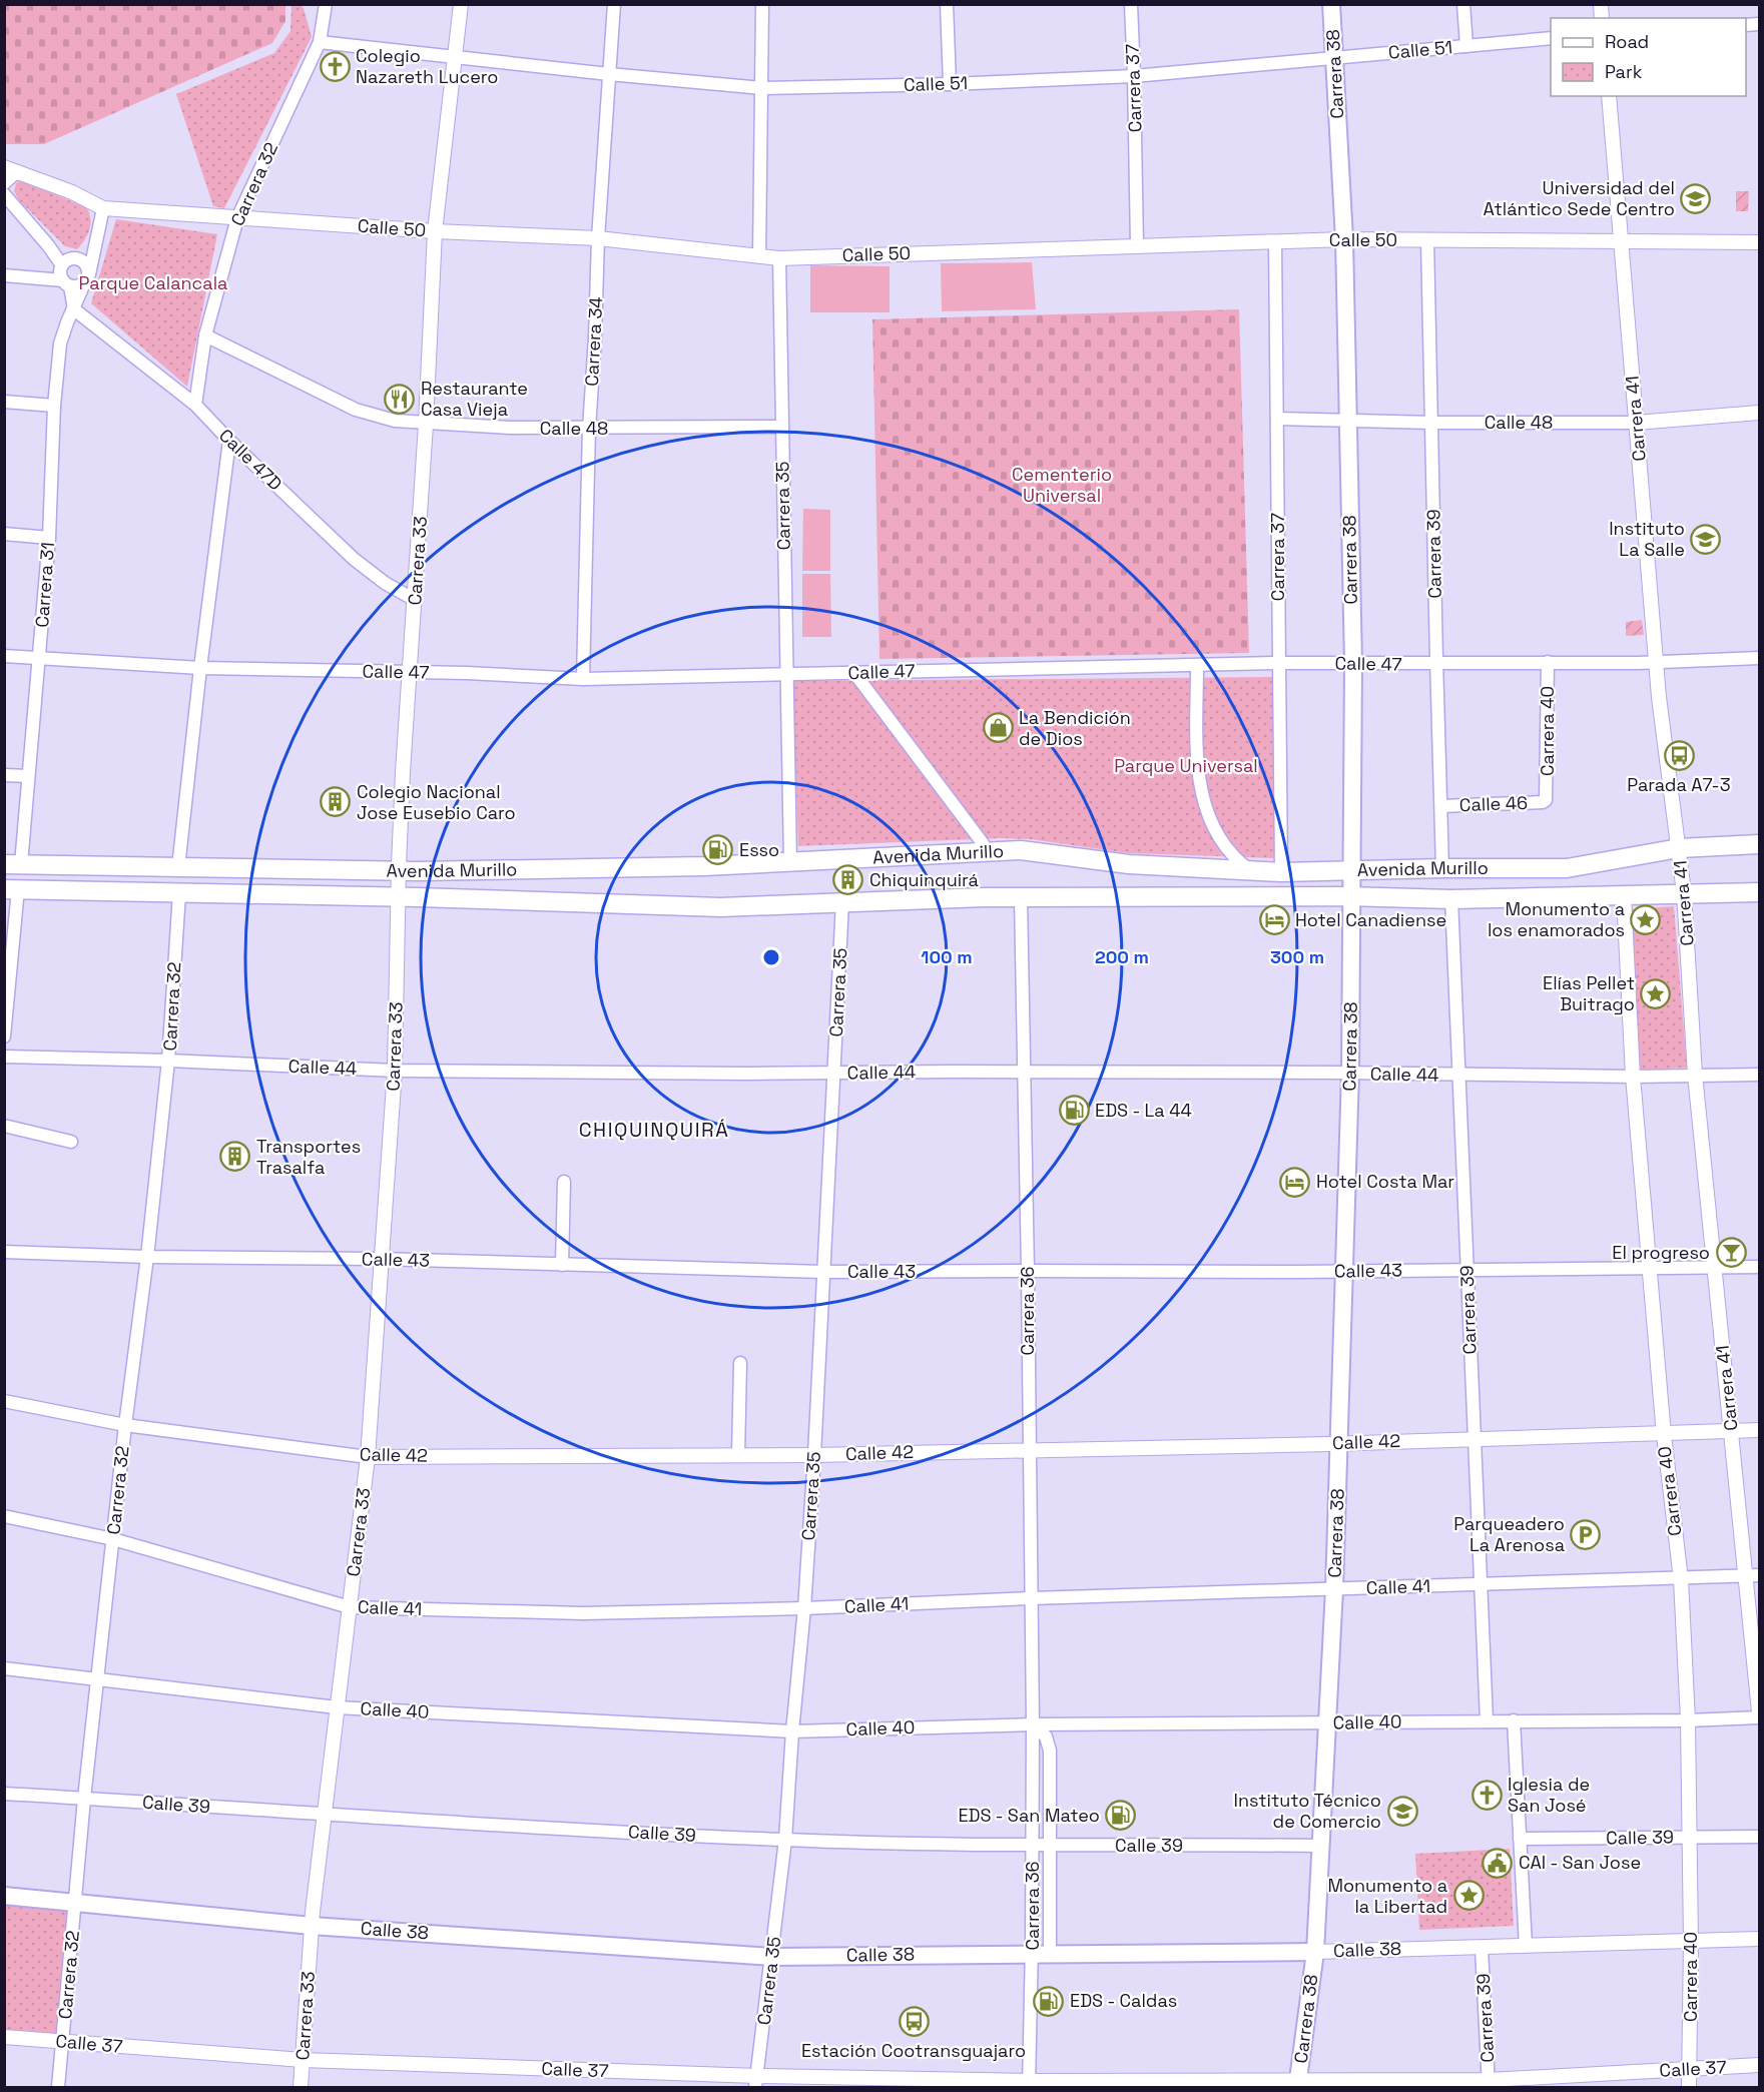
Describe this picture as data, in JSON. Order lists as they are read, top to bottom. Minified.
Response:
{"streets":{"main road":["Carrera 38","Avenida Murillo","Calle 38"],"street":["Calle 51","Carrera 37","Carrera 32","Calle 50","Carrera 34","Carrera 41","Calle 48","Calle 47D","Carrera 35","Carrera 39","Carrera 33","Carrera 31","Calle 47","Carrera 40","Calle 46","Calle 44","Calle 43","Carrera 36","Calle 42","Calle 41","Calle 40","Calle 39","Calle 37"]},"crossings":[["Calle 51","Carrera 38"],["Calle 51","Carrera 37"],["Calle 51","Carrera 32"],["Calle 51","Carrera 34"],["Calle 51","Carrera 33"],["Carrera 38","Calle 50"],["Carrera 38","Calle 48"],["Carrera 38","Calle 47"],["Carrera 38","Avenida Murillo"],["Carrera 38","Calle 44"],["Carrera 38","Calle 43"],["Carrera 38","Calle 42"],["Carrera 38","Calle 41"],["Carrera 38","Calle 40"],["Carrera 38","Calle 39"],["Carrera 38","Calle 38"],["Carrera 38","Calle 37"],["Carrera 37","Calle 50"],["Carrera 37","Calle 48"],["Carrera 37","Calle 47"],["Carrera 37","Avenida Murillo"],["Carrera 32","Calle 50"],["Carrera 32","Calle 48"],["Carrera 32","Calle 47D"],["Carrera 32","Avenida Murillo"],["Carrera 32","Calle 44"],["Carrera 32","Calle 43"],["Carrera 32","Calle 42"],["Carrera 32","Calle 41"],["Carrera 32","Calle 40"],["Carrera 32","Calle 39"],["Carrera 32","Calle 38"],["Carrera 32","Calle 37"],["Calle 50","Carrera 34"],["Calle 50","Carrera 41"],["Calle 50","Carrera 35"],["Calle 50","Carrera 39"],["Calle 50","Carrera 33"],["Calle 50","Carrera 31"],["Carrera 34","Calle 48"],["Carrera 34","Calle 47"],["Carrera 41","Calle 48"],["Carrera 41","Calle 47"],["Carrera 41","Avenida Murillo"],["Carrera 41","Calle 44"],["Carrera 41","Calle 43"],["Carrera 41","Calle 42"],["Carrera 41","Calle 41"],["Calle 48","Carrera 35"],["Calle 48","Carrera 39"],["Calle 48","Carrera 33"],["Calle 47D","Carrera 33"],["Calle 47D","Carrera 31"],["Carrera 35","Calle 47"],["Carrera 35","Avenida Murillo"],["Carrera 35","Calle 44"],["Carrera 35","Calle 43"],["Carrera 35","Calle 42"],["Carrera 35","Calle 41"],["Carrera 35","Calle 40"],["Carrera 35","Calle 39"],["Carrera 35","Calle 38"],["Carrera 35","Calle 37"],["Carrera 39","Calle 47"],["Carrera 39","Calle 46"],["Carrera 39","Avenida Murillo"],["Carrera 39","Calle 44"],["Carrera 39","Calle 43"],["Carrera 39","Calle 42"],["Carrera 39","Calle 41"],["Carrera 39","Calle 40"],["Carrera 39","Calle 38"],["Carrera 39","Calle 37"],["Carrera 33","Calle 47"],["Carrera 33","Avenida Murillo"],["Carrera 33","Calle 44"],["Carrera 33","Calle 43"],["Carrera 33","Calle 42"],["Carrera 33","Calle 41"],["Carrera 33","Calle 40"],["Carrera 33","Calle 39"],["Carrera 33","Calle 38"],["Carrera 33","Calle 37"],["Carrera 31","Calle 47"],["Carrera 31","Avenida Murillo"],["Calle 47","Carrera 40"],["Carrera 40","Calle 46"],["Carrera 40","Avenida Murillo"],["Carrera 40","Calle 44"],["Carrera 40","Calle 43"],["Carrera 40","Calle 42"],["Carrera 40","Calle 41"],["Carrera 40","Calle 40"],["Carrera 40","Calle 39"],["Carrera 40","Calle 38"],["Carrera 40","Calle 37"],["Avenida Murillo","Carrera 36"],["Calle 44","Carrera 36"],["Calle 43","Carrera 36"],["Carrera 36","Calle 42"],["Carrera 36","Calle 41"],["Carrera 36","Calle 40"],["Carrera 36","Calle 39"],["Carrera 36","Calle 38"],["Carrera 36","Calle 37"]],"districts":["CHIQUINQUIRÁ"],"parks":["Parque Calancala","Cementerio Universal","Parque Universal"],"places":{"church":["Colegio Nazareth Lucero","Iglesia de San José"],"school or university":["Universidad del Atlántico Sede Centro","Instituto La Salle","Instituto Técnico de Comercio"],"restaurant":["Restaurante Casa Vieja"],"shop":["La Bendición de Dios"],"bus stop":["Parada A7-3","Estación Cootransguajaro"],"building":["Colegio Nacional Jose Eusebio Caro","Chiquinquirá","Transportes Trasalfa"],"fuel station":["Esso","EDS - La 44","EDS - San Mateo","EDS - Caldas"],"place":["Monumento a los enamorados","Elías Pellet Buitrago","Monumento a la Libertad"],"hotel":["Hotel Canadiense","Hotel Costa Mar"],"bar":["El progreso"],"parking":["Parqueadero La Arenosa"],"public building":["CAI - San Jose"]},"legend":["Road","Park"],"rings":["100 m","200 m","300 m"]}
